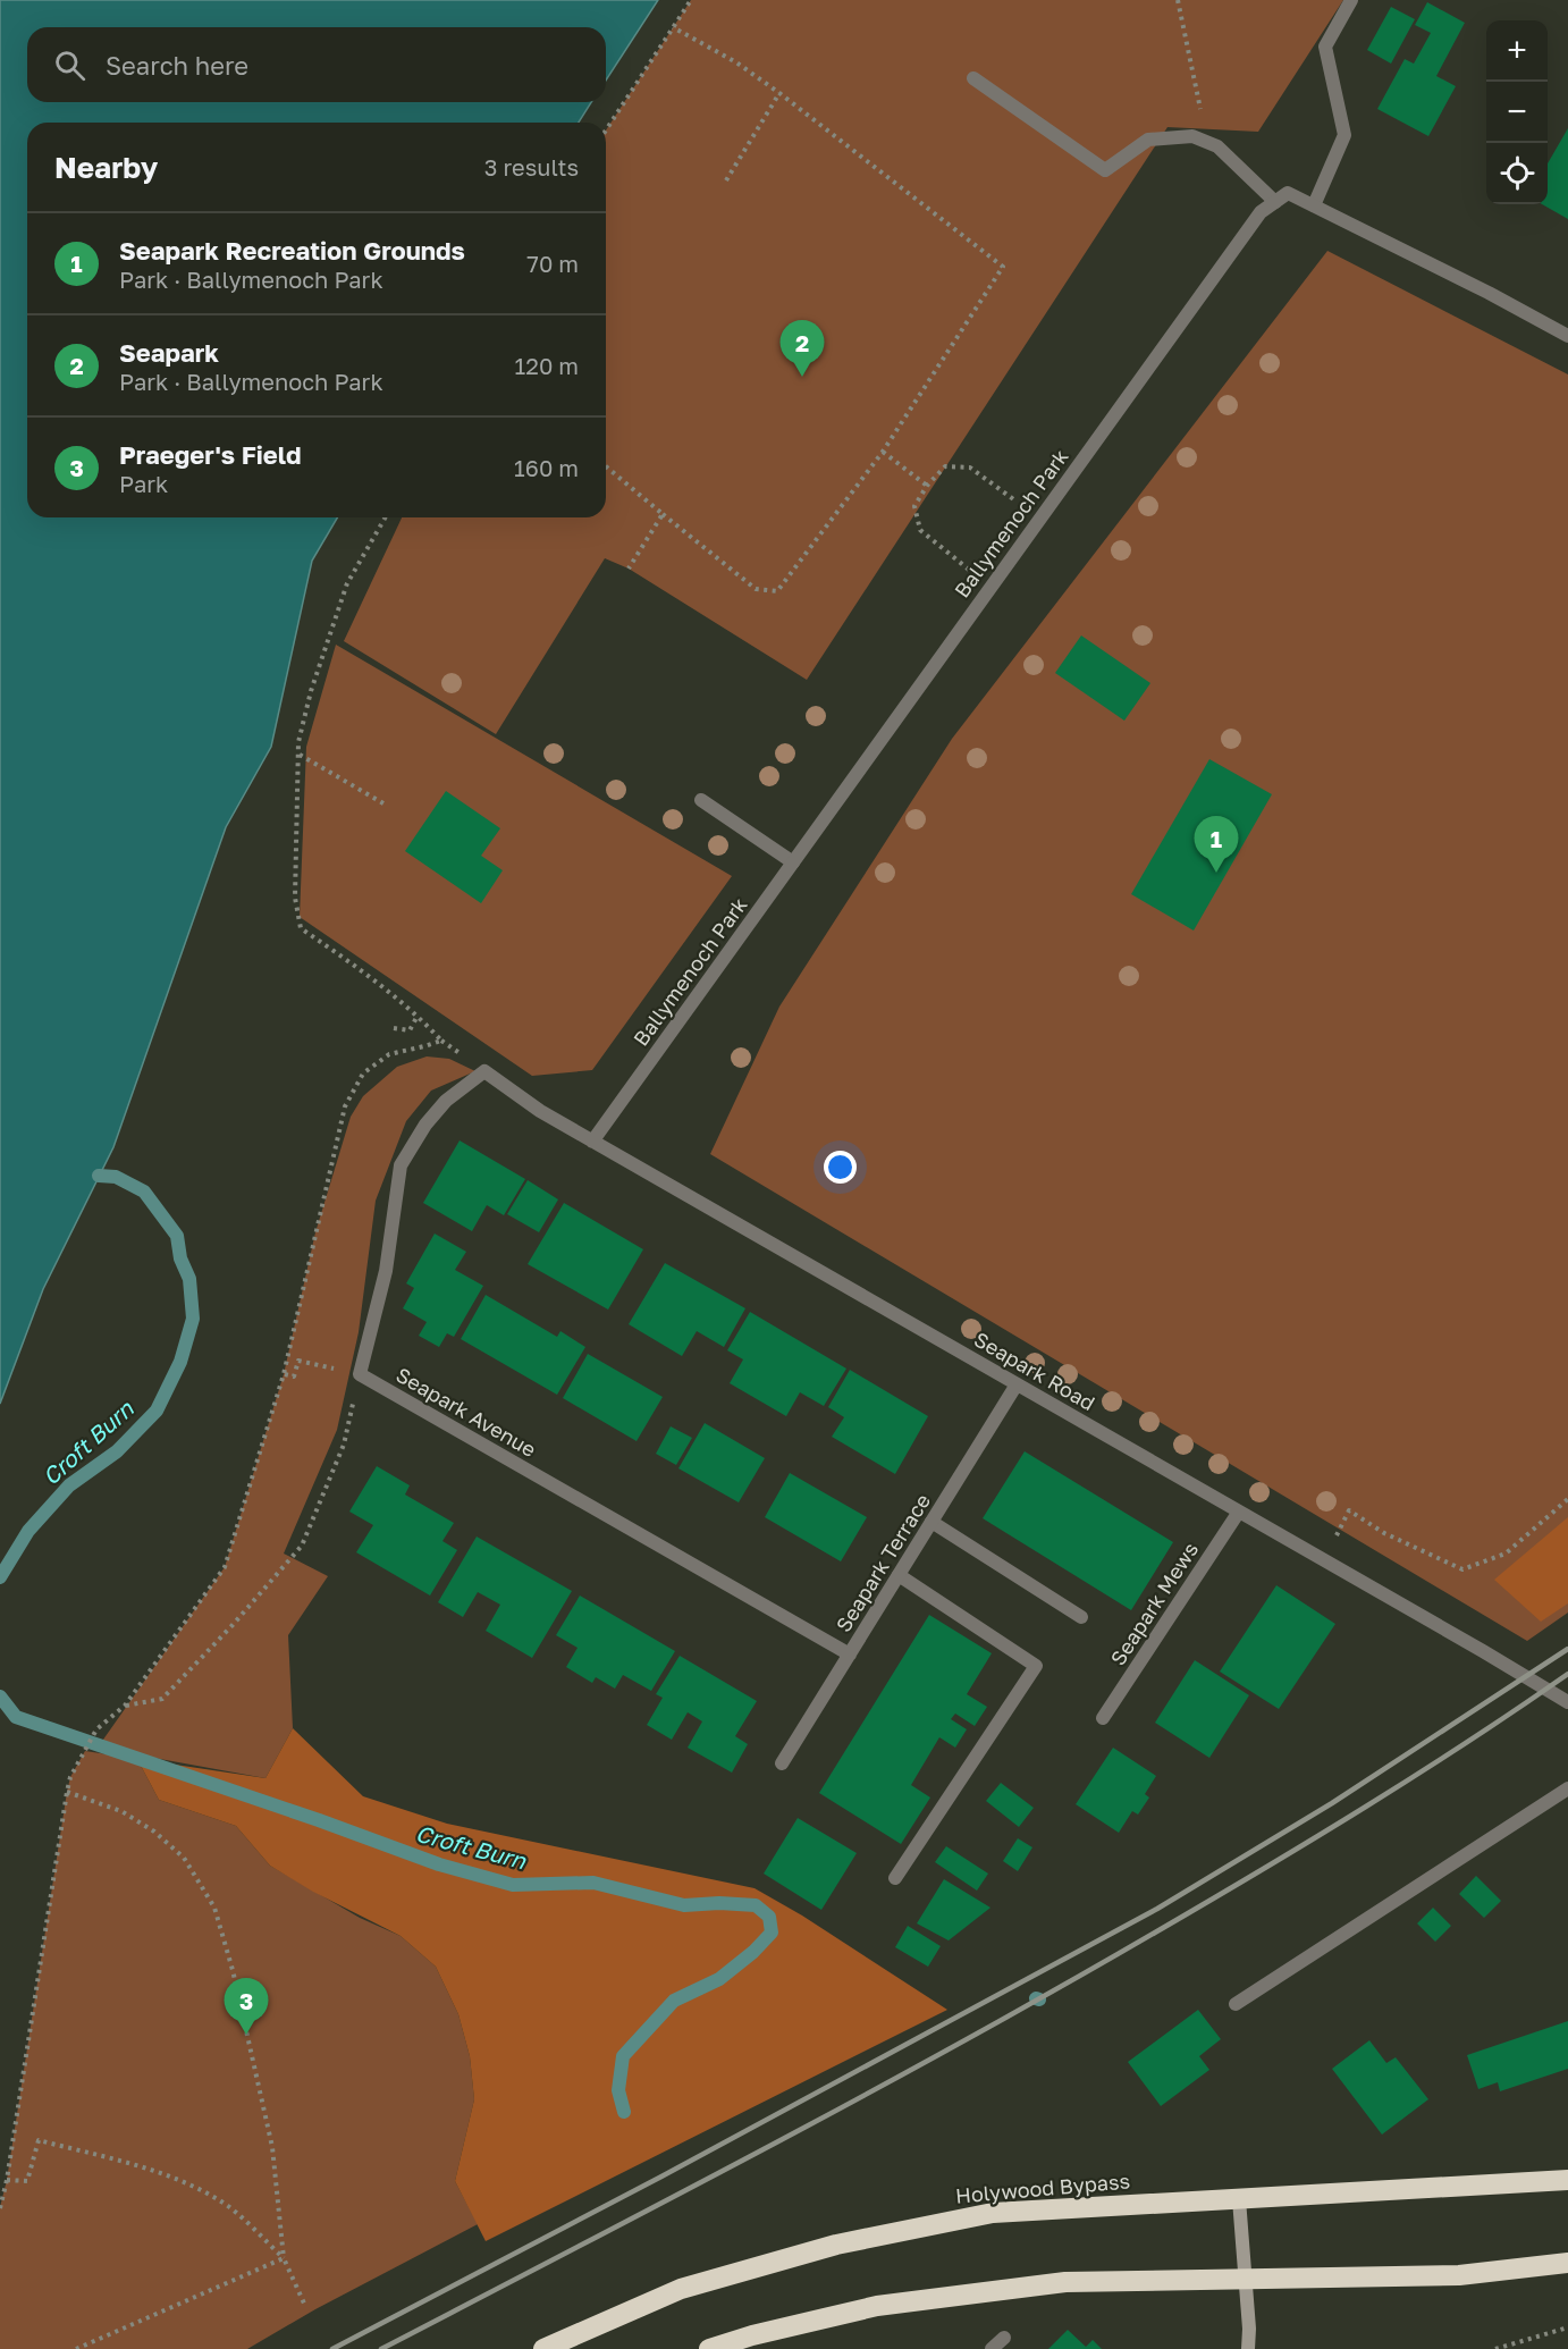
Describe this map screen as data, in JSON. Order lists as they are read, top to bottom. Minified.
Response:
{"streets":{"highway":["Holywood Bypass"],"street":["Ballymenoch Park","Seapark Road","Seapark Avenue","Seapark Terrace","Seapark Mews"]},"crossings":[["Ballymenoch Park","Seapark Road"],["Seapark Road","Seapark Avenue"],["Seapark Road","Seapark Terrace"],["Seapark Road","Seapark Mews"],["Seapark Avenue","Seapark Terrace"]],"water":["Croft Burn"],"page":{"map_buttons":["+","−"],"search":"Search here","heading":["Nearby","3 results"],"list":[{"mark":"1","name":"Seapark Recreation Grounds","note":"Park · Ballymenoch Park","value":"70 m"},{"mark":"2","name":"Seapark","note":"Park · Ballymenoch Park","value":"120 m"},{"mark":"3","name":"Praeger's Field","note":"Park","value":"160 m"}],"pins":["2","1","3"]}}
